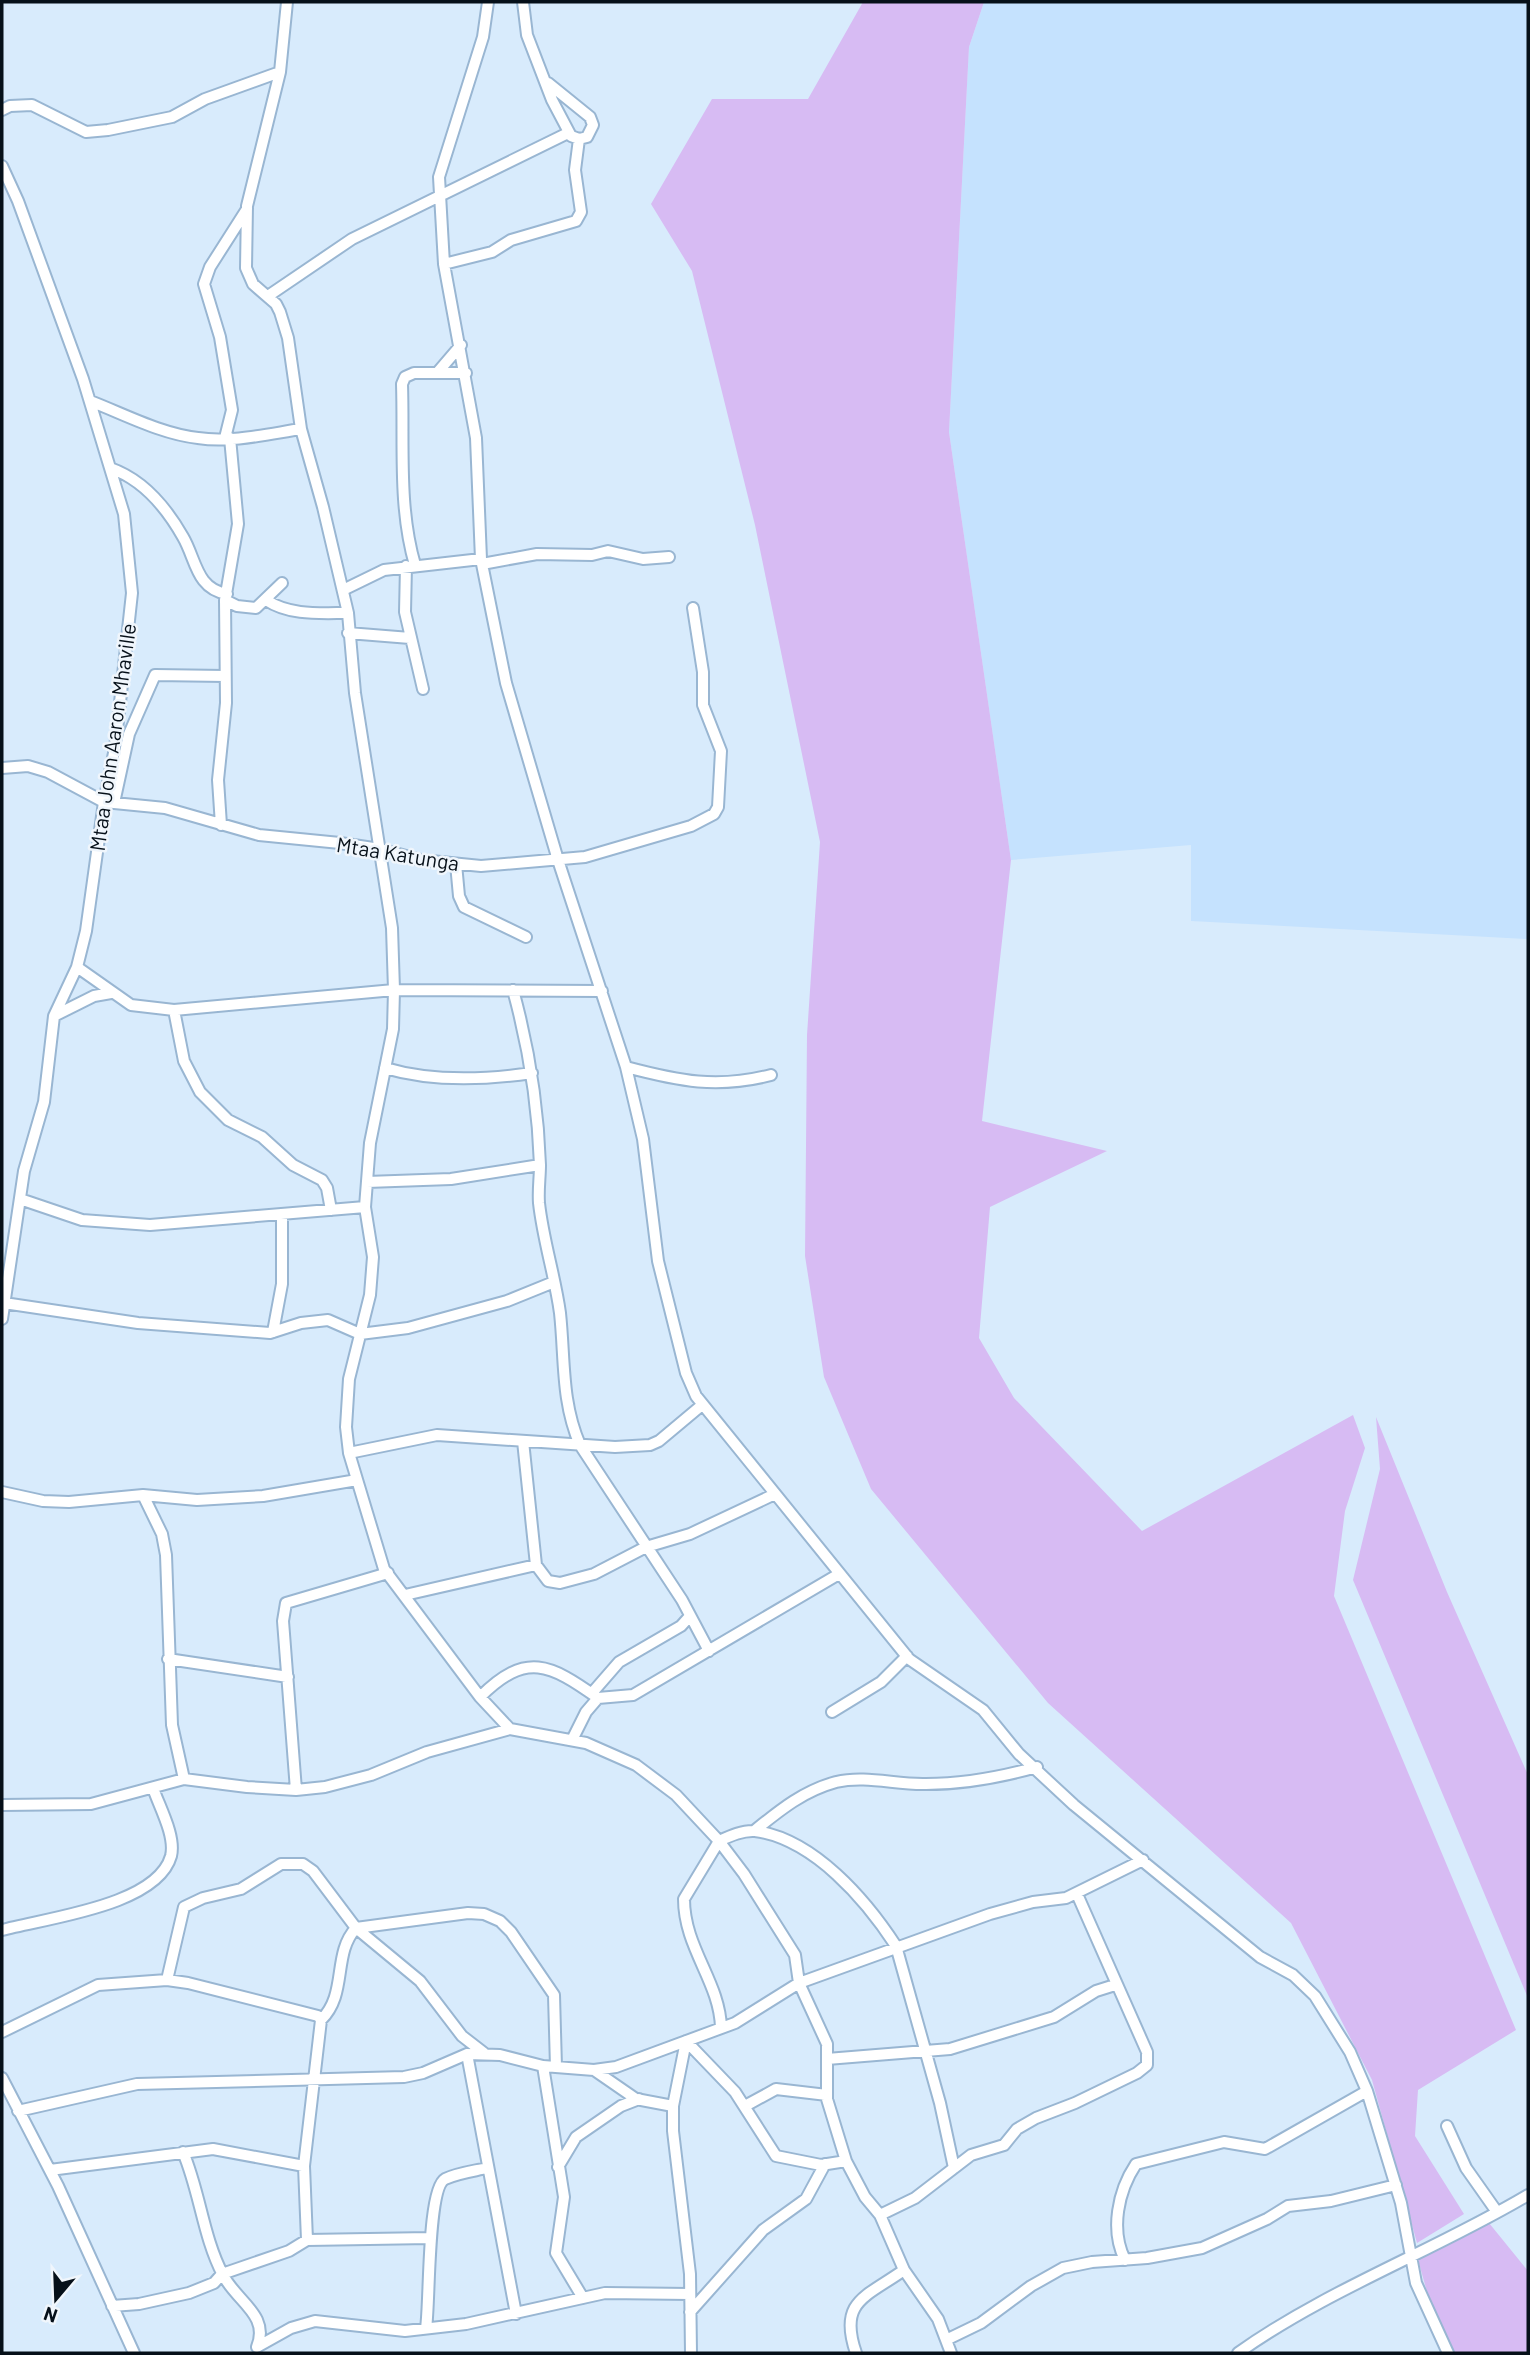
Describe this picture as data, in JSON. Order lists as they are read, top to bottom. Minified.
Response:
{"streets":{"street":["Mtaa John Aaron Mhaville","Mtaa Katunga"]},"crossings":[["Mtaa John Aaron Mhaville","Mtaa Katunga"]],"north":"bottom"}
